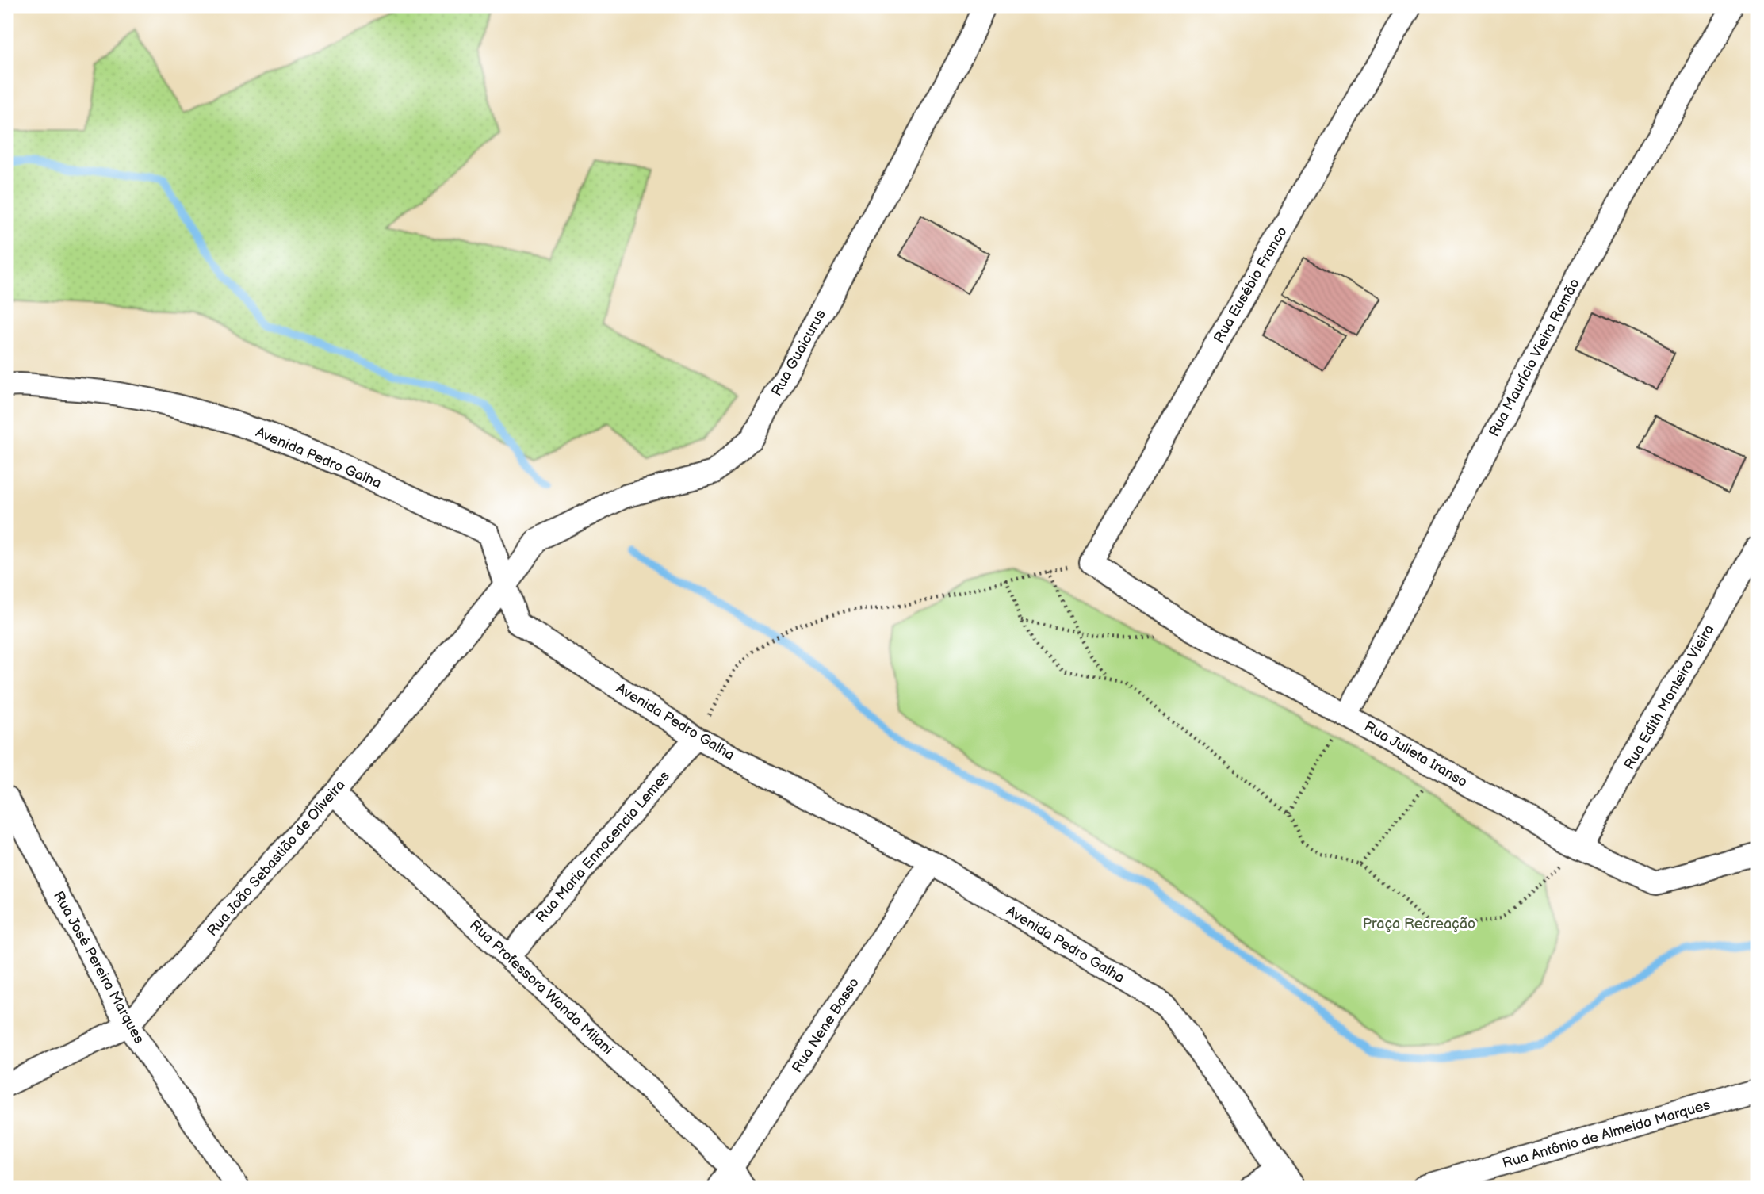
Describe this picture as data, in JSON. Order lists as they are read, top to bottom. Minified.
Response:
{"streets":{"street":["Rua Eusébio Franco","Rua Guaicurus","Rua Maurício Vieira Romão","Avenida Pedro Galha","Rua Edith Monteiro Vieira","Rua Julieta Iranso","Rua Maria Ennocencia Lemes","Rua João Sebastião de Oliveira","Rua José Pereira Marques","Rua Professora Wanda Milani","Rua Nene Basso","Rua Antônio de Almeida Marques"]},"crossings":[["Rua Eusébio Franco","Rua Julieta Iranso"],["Rua Guaicurus","Avenida Pedro Galha"],["Rua Guaicurus","Rua João Sebastião de Oliveira"],["Rua Maurício Vieira Romão","Rua Julieta Iranso"],["Avenida Pedro Galha","Rua Maria Ennocencia Lemes"],["Avenida Pedro Galha","Rua João Sebastião de Oliveira"],["Avenida Pedro Galha","Rua Nene Basso"],["Rua Edith Monteiro Vieira","Rua Julieta Iranso"],["Rua Maria Ennocencia Lemes","Rua Professora Wanda Milani"],["Rua João Sebastião de Oliveira","Rua José Pereira Marques"],["Rua João Sebastião de Oliveira","Rua Professora Wanda Milani"],["Rua Professora Wanda Milani","Rua Nene Basso"]],"parks":["Praça Recreação"]}
